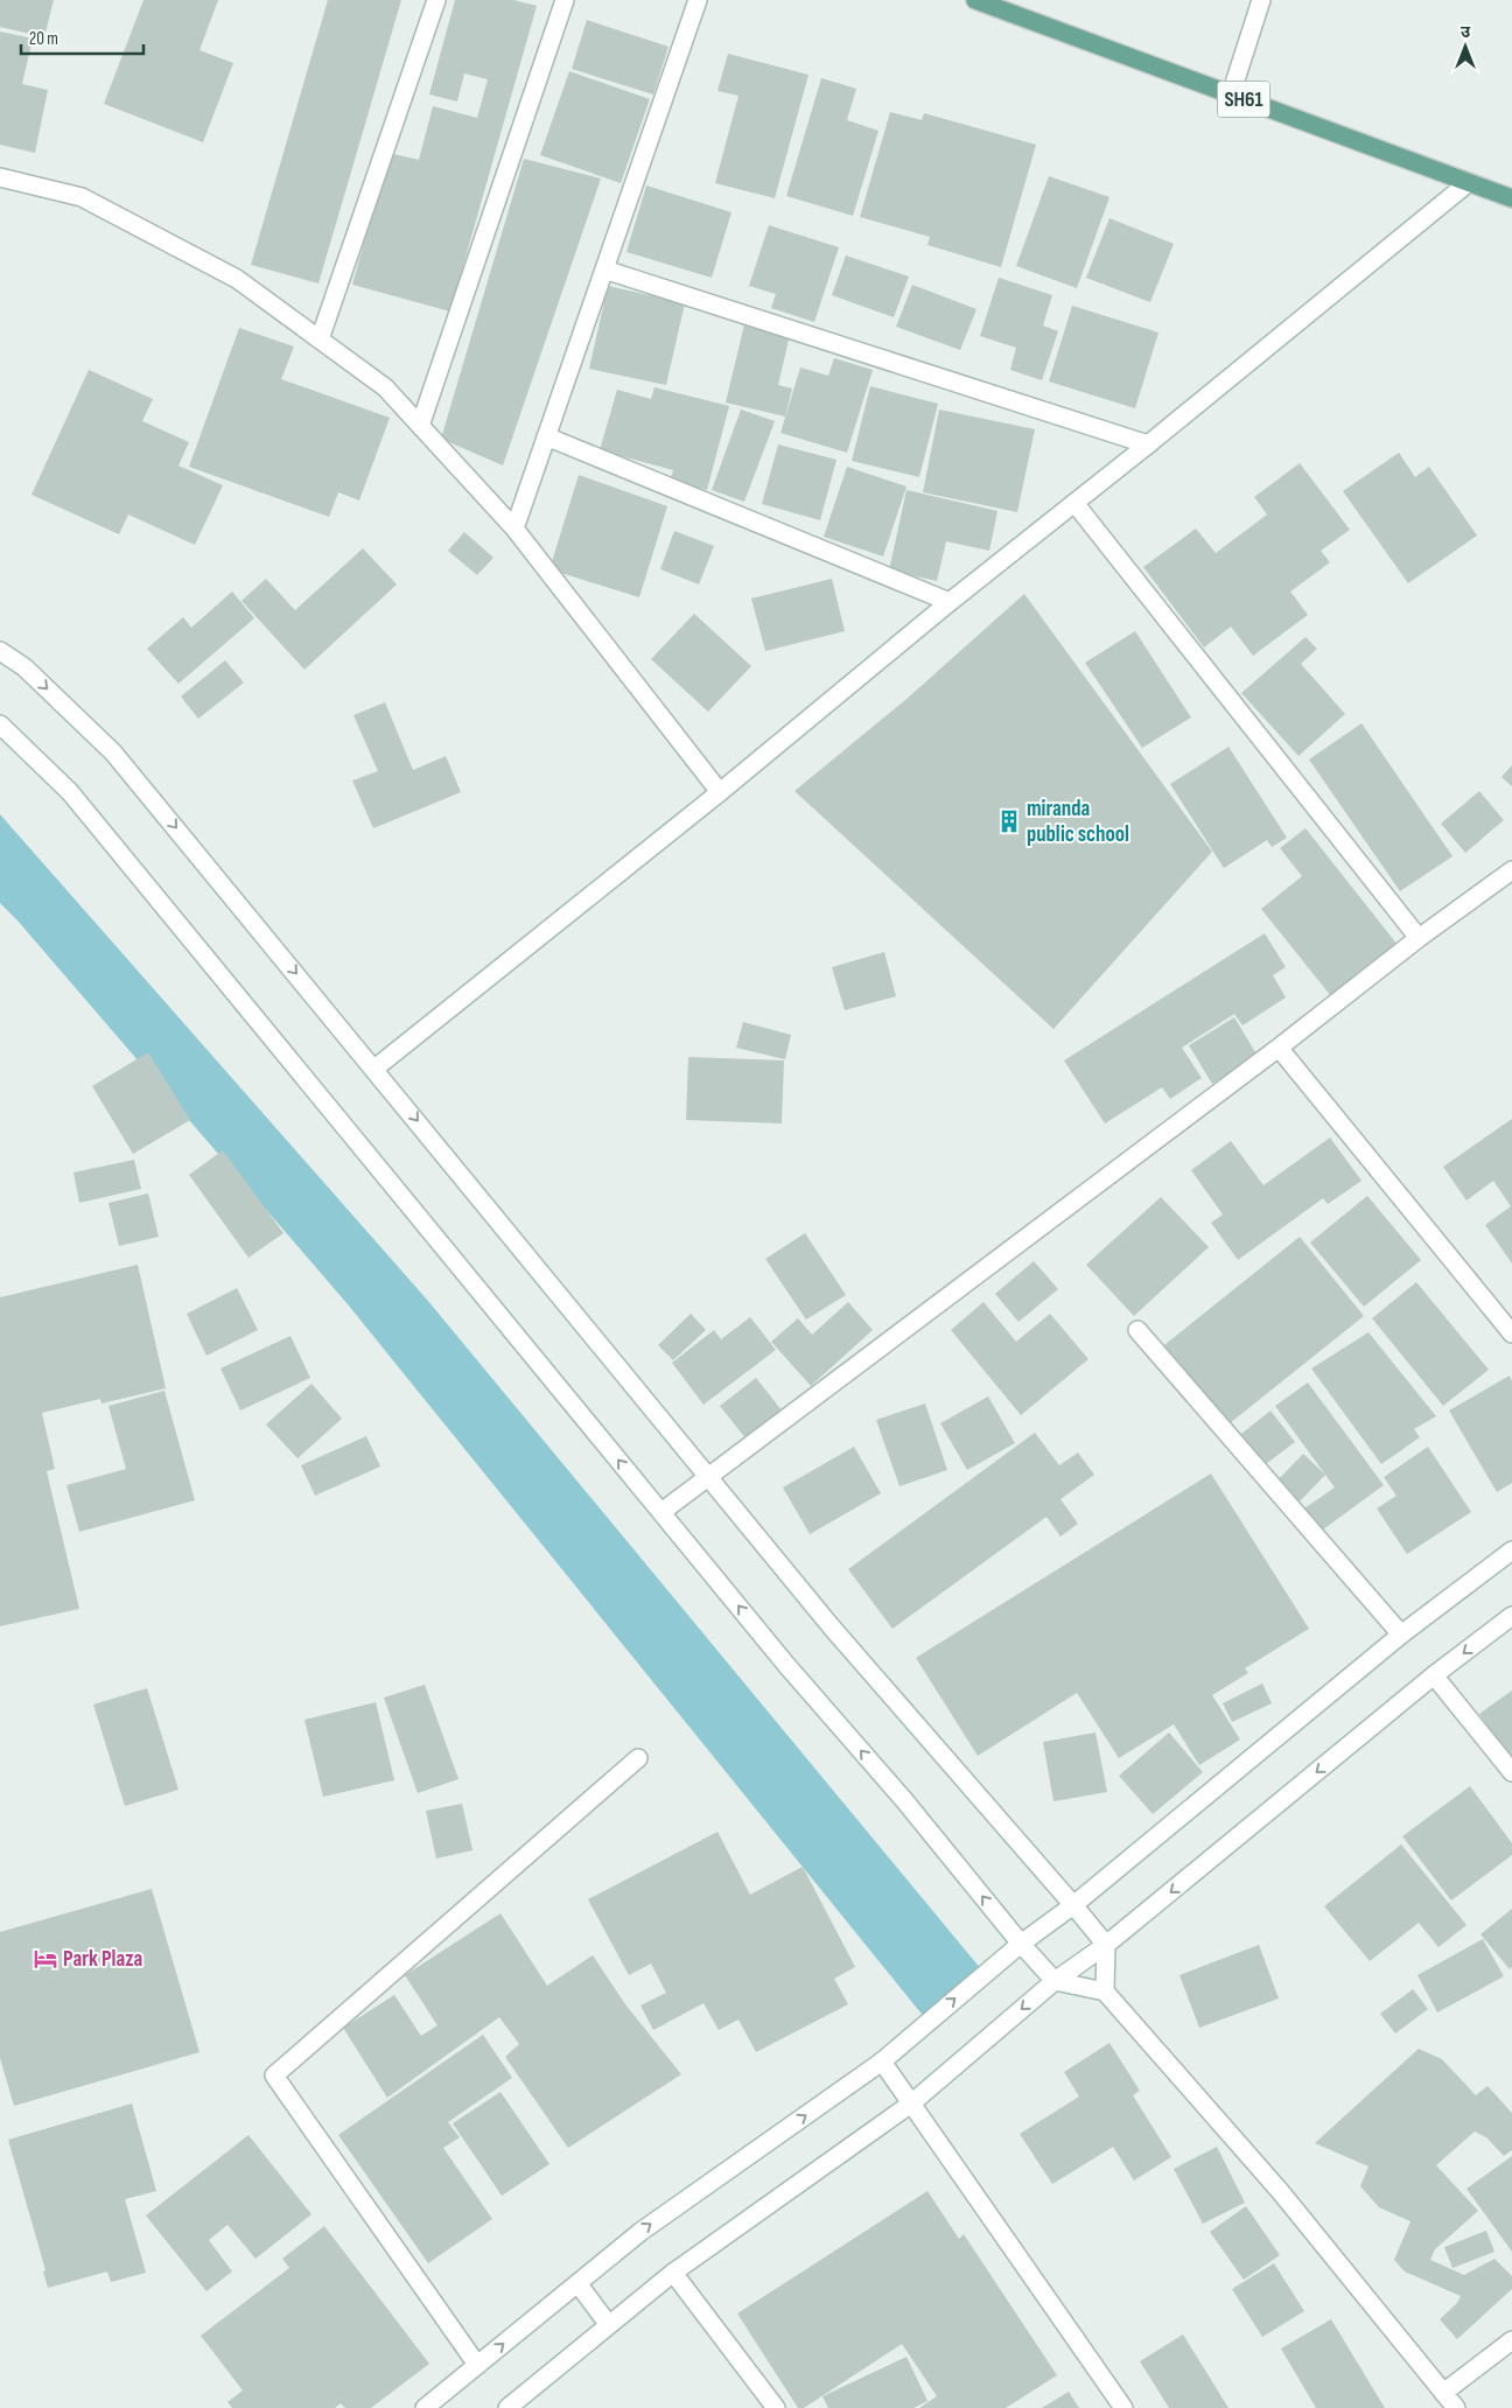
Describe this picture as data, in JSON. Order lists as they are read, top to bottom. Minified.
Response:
{"streets":{"main road":["SH61"]},"places":{"building":["miranda public school"],"hotel":["Park Plaza"]},"scale_bar":"20 m","north":"top"}
